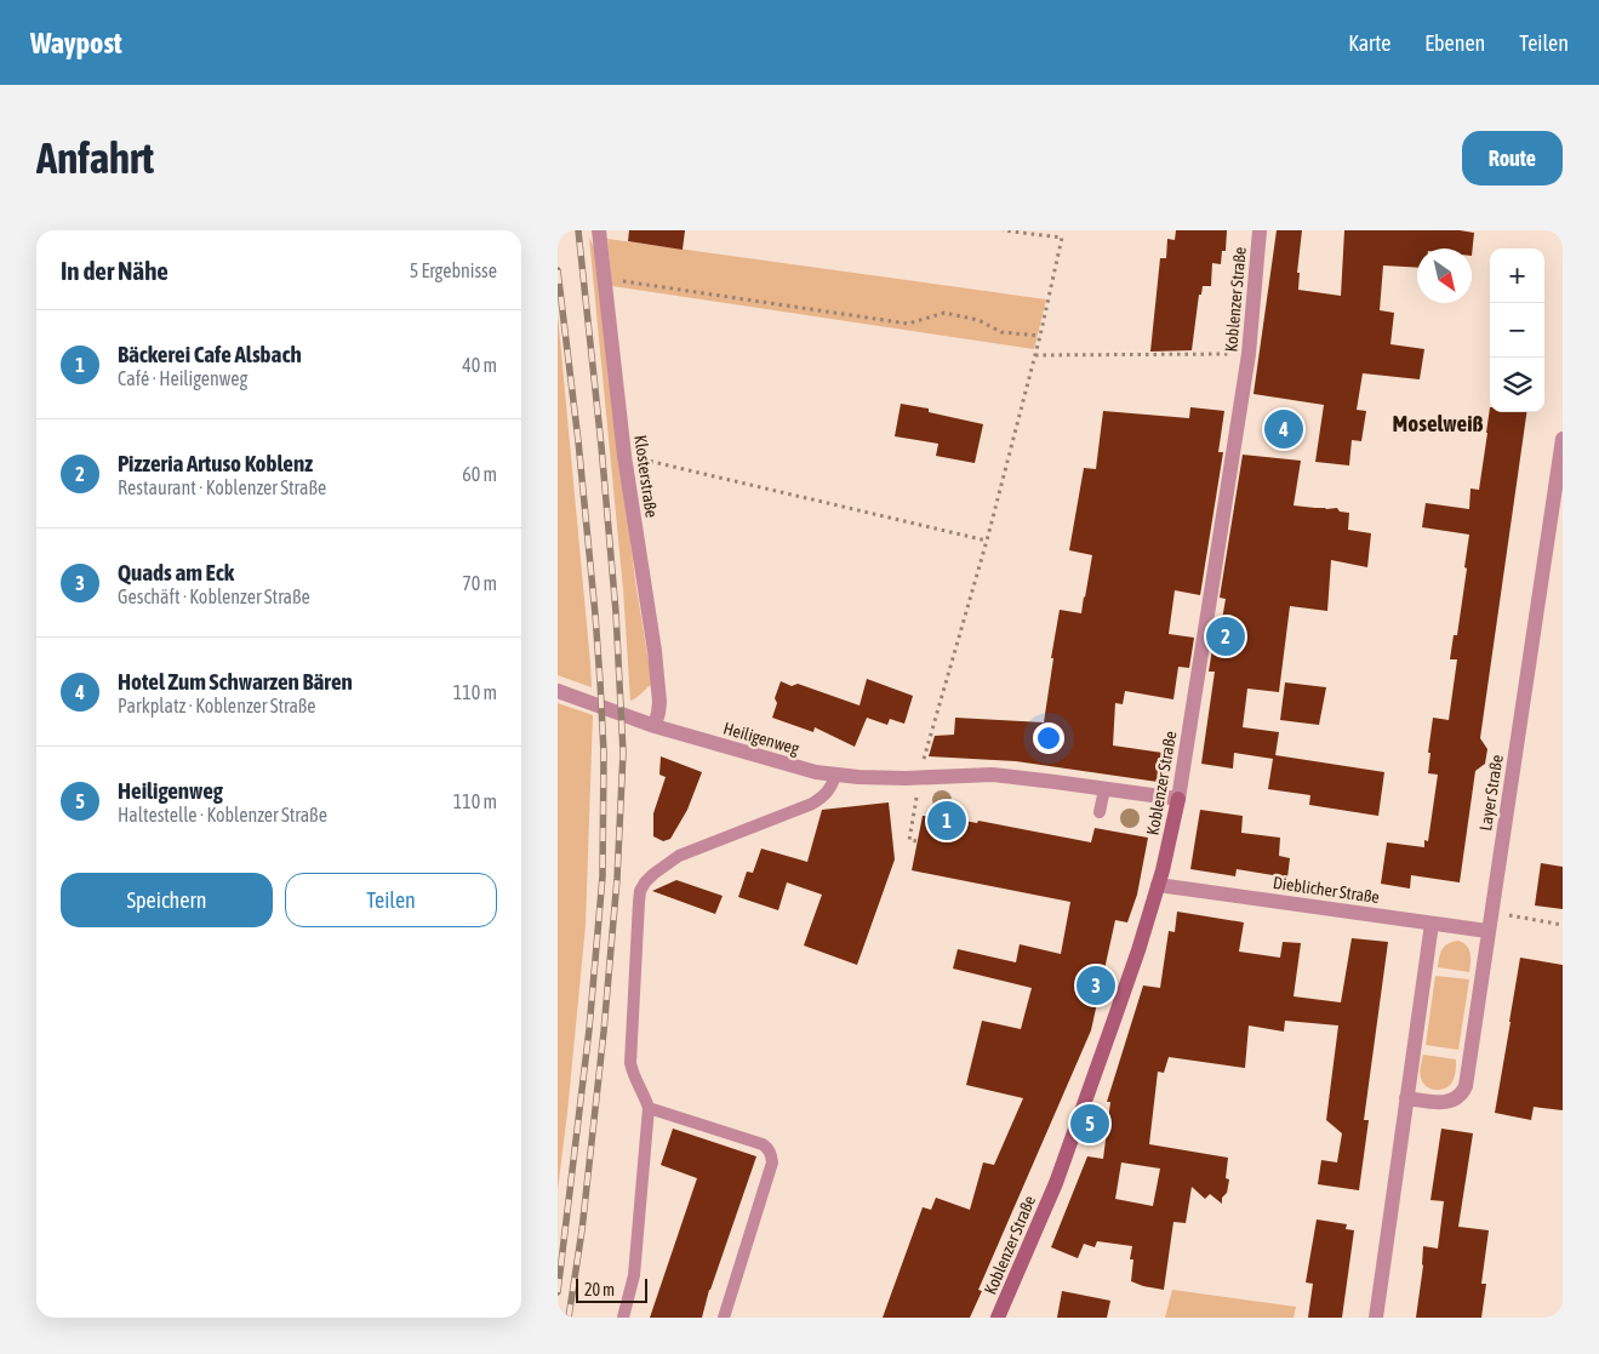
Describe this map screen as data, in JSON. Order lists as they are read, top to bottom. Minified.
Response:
{"streets":{"street":["Koblenzer Straße","Klosterstraße","Heiligenweg","Layer Straße","Dieblicher Straße"]},"crossings":[["Koblenzer Straße","Heiligenweg"],["Koblenzer Straße","Dieblicher Straße"],["Klosterstraße","Heiligenweg"],["Layer Straße","Dieblicher Straße"]],"districts":["Moselweiß"],"scale_bar":"20 m","north":"bottom right","page":{"header":"Waypost","nav":["Karte","Ebenen","Teilen"],"buttons":["Route",["Speichern","Teilen"]],"title":"Anfahrt","heading":["In der Nähe","5 Ergebnisse"],"map_buttons":["+","−"],"list":[{"mark":"1","name":"Bäckerei Cafe Alsbach","note":"Café · Heiligenweg","value":"40 m"},{"mark":"2","name":"Pizzeria Artuso Koblenz","note":"Restaurant · Koblenzer Straße","value":"60 m"},{"mark":"3","name":"Quads am Eck","note":"Geschäft · Koblenzer Straße","value":"70 m"},{"mark":"4","name":"Hotel Zum Schwarzen Bären","note":"Parkplatz · Koblenzer Straße","value":"110 m"},{"mark":"5","name":"Heiligenweg","note":"Haltestelle · Koblenzer Straße","value":"110 m"}],"pins":["4","2","1","3","5"],"scale":"20 m"}}
